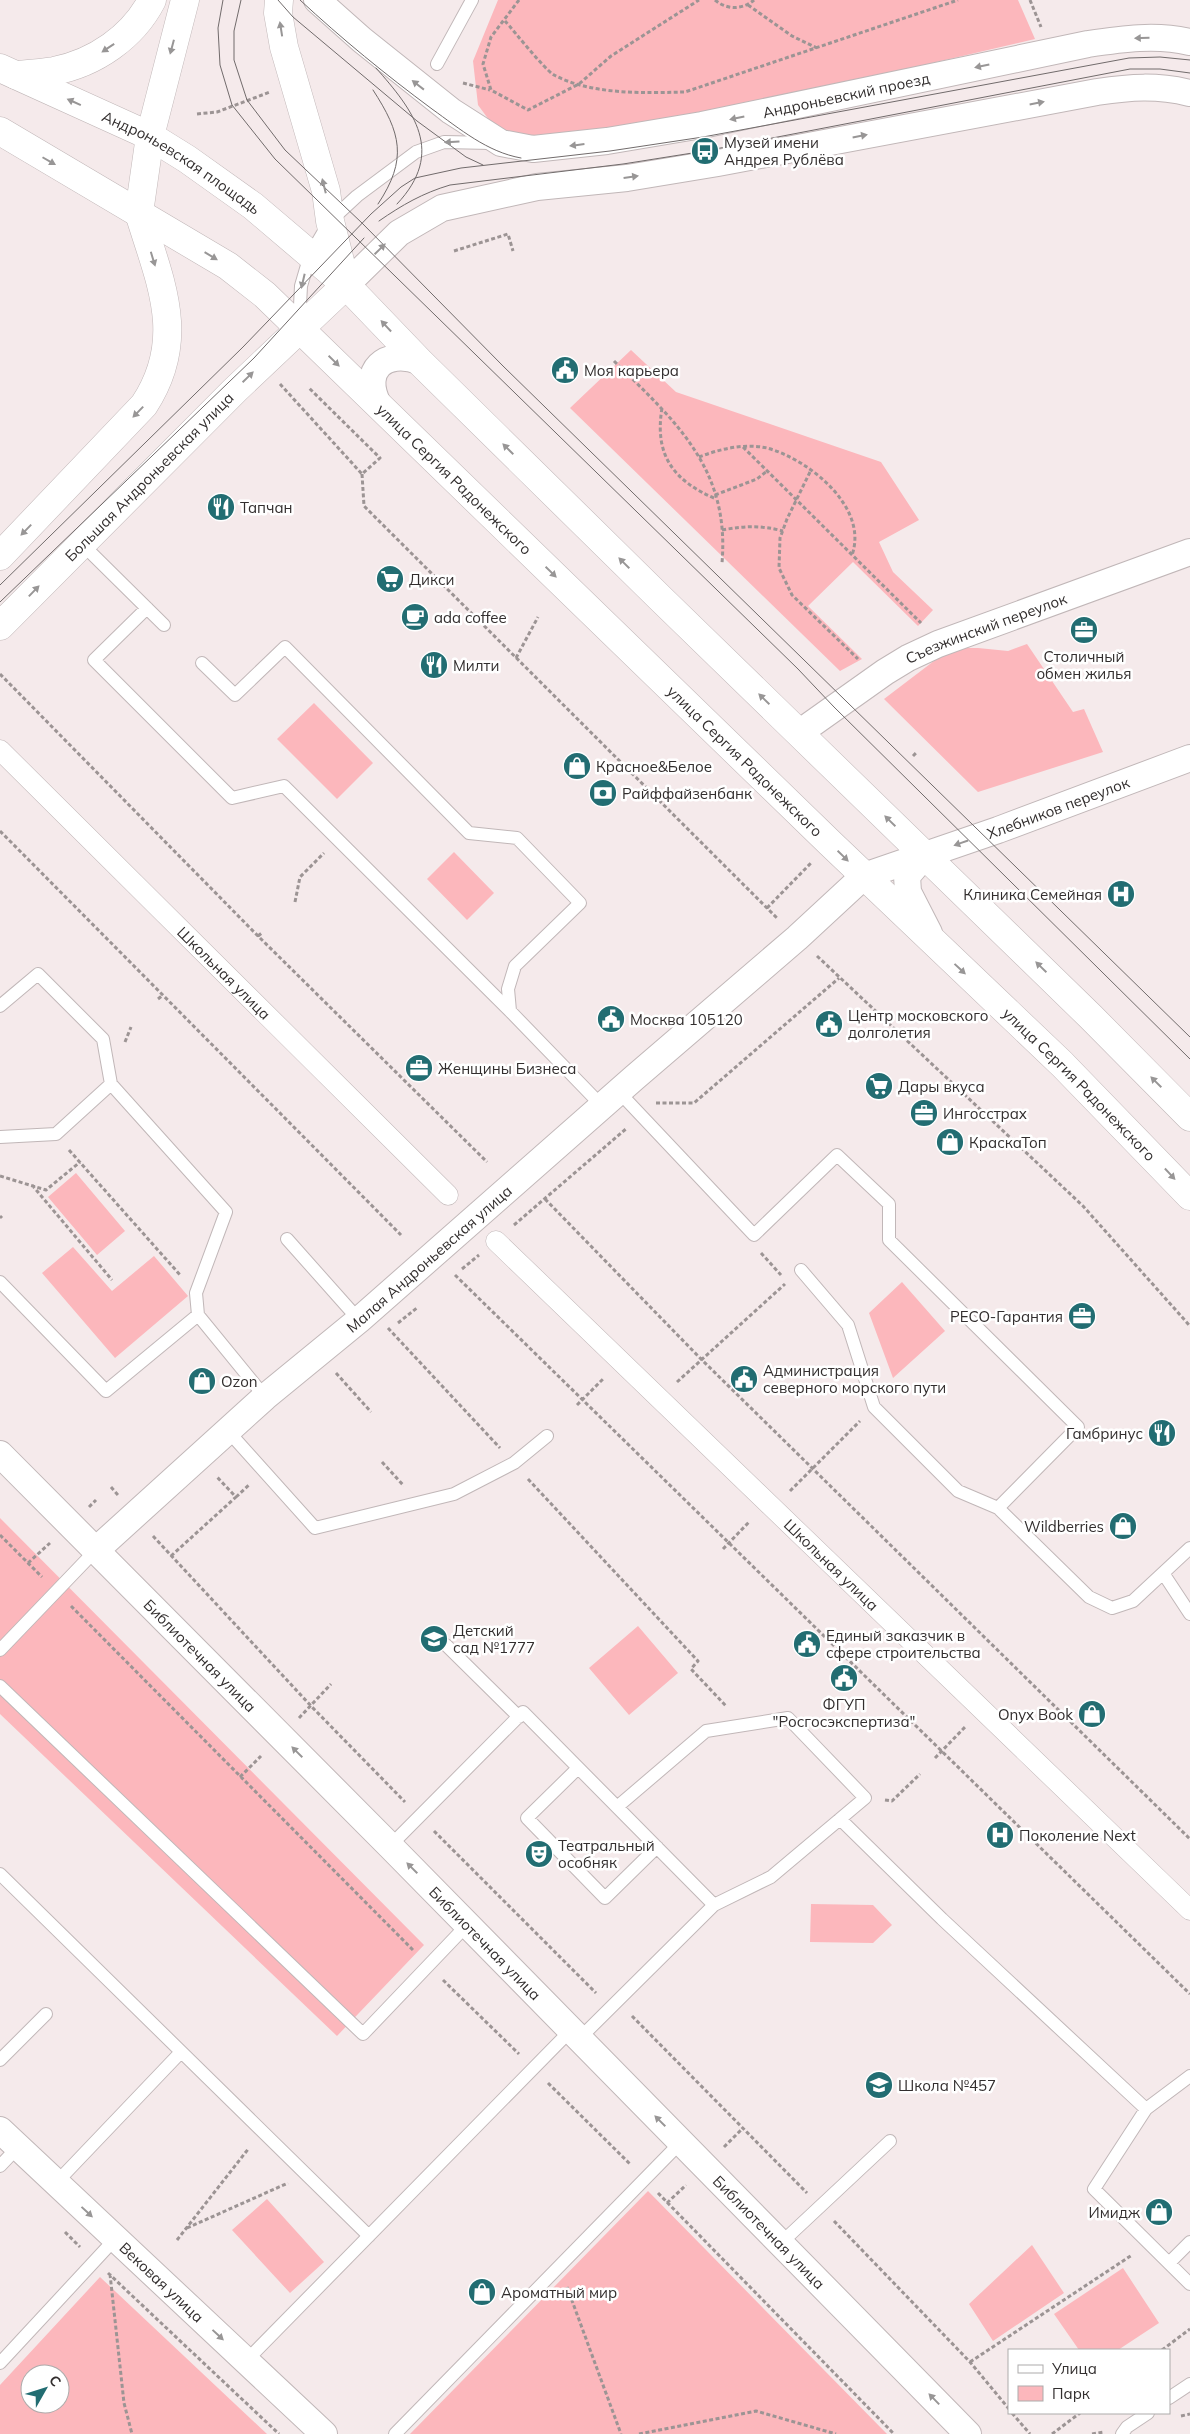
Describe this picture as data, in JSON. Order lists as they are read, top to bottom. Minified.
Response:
{"streets":{"main road":["Андроньевская площадь","Большая Андроньевская улица","улица Сергия Радонежского"],"street":["Андроньевский проезд","Съезжинский переулок","Хлебников переулок","Школьная улица","Малая Андроньевская улица","Библиотечная улица","Вековая улица"]},"crossings":[["Андроньевская площадь","Большая Андроньевская улица"],["Большая Андроньевская улица","улица Сергия Радонежского"],["улица Сергия Радонежского","Хлебников переулок"],["улица Сергия Радонежского","Малая Андроньевская улица"],["Хлебников переулок","Малая Андроньевская улица"],["Малая Андроньевская улица","Библиотечная улица"]],"one_way":["Большая Андроньевская улица","Хлебников переулок","Библиотечная улица","Вековая улица"],"places":{"bus stop":["Музей имени Андрея Рублёва"],"public building":["Моя карьера","Москва 105120","Центр московского долголетия","Администрация северного морского пути","Единый заказчик в сфере строительства","ФГУП \"Росгосэкспертиза\""],"restaurant":["Тапчан","Милти","Гамбринус"],"supermarket":["Дикси","Дары вкуса"],"cafe":["ada coffee"],"office":["Столичный обмен жилья","Женщины Бизнеса","Ингосстрах","РЕСО-Гарантия"],"shop":["Красное&Белое","КраскаТоп","Ozon","Wildberries","Onyx Book","Имидж","Ароматный мир"],"bank":["Райффайзенбанк"],"hospital":["Клиника Семейная","Поколение Next"],"school or university":["Детский сад №1777","Школа №457"],"theatre":["Театральный особняк"]},"legend":["Улица","Парк"],"north":"top right"}
